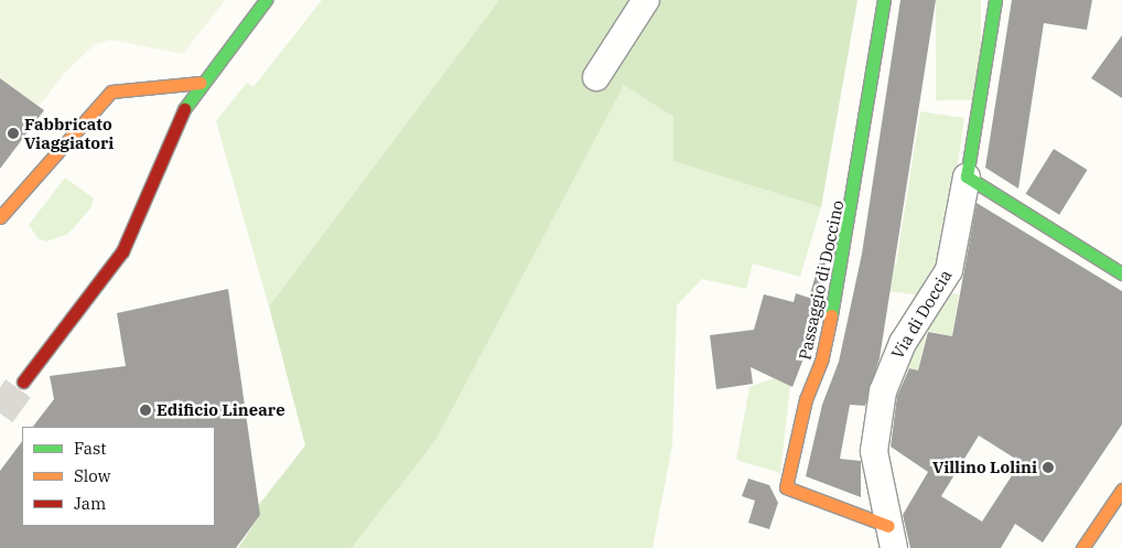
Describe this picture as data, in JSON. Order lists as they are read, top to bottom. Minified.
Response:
{"streets":{"street":["Passaggio di Doccino","Via di Doccia"]},"crossings":[["Passaggio di Doccino","Via di Doccia"]],"places":["Fabbricato Viaggiatori","Edificio Lineare","Villino Lolini"],"legend":["Fast","Slow","Jam"]}
